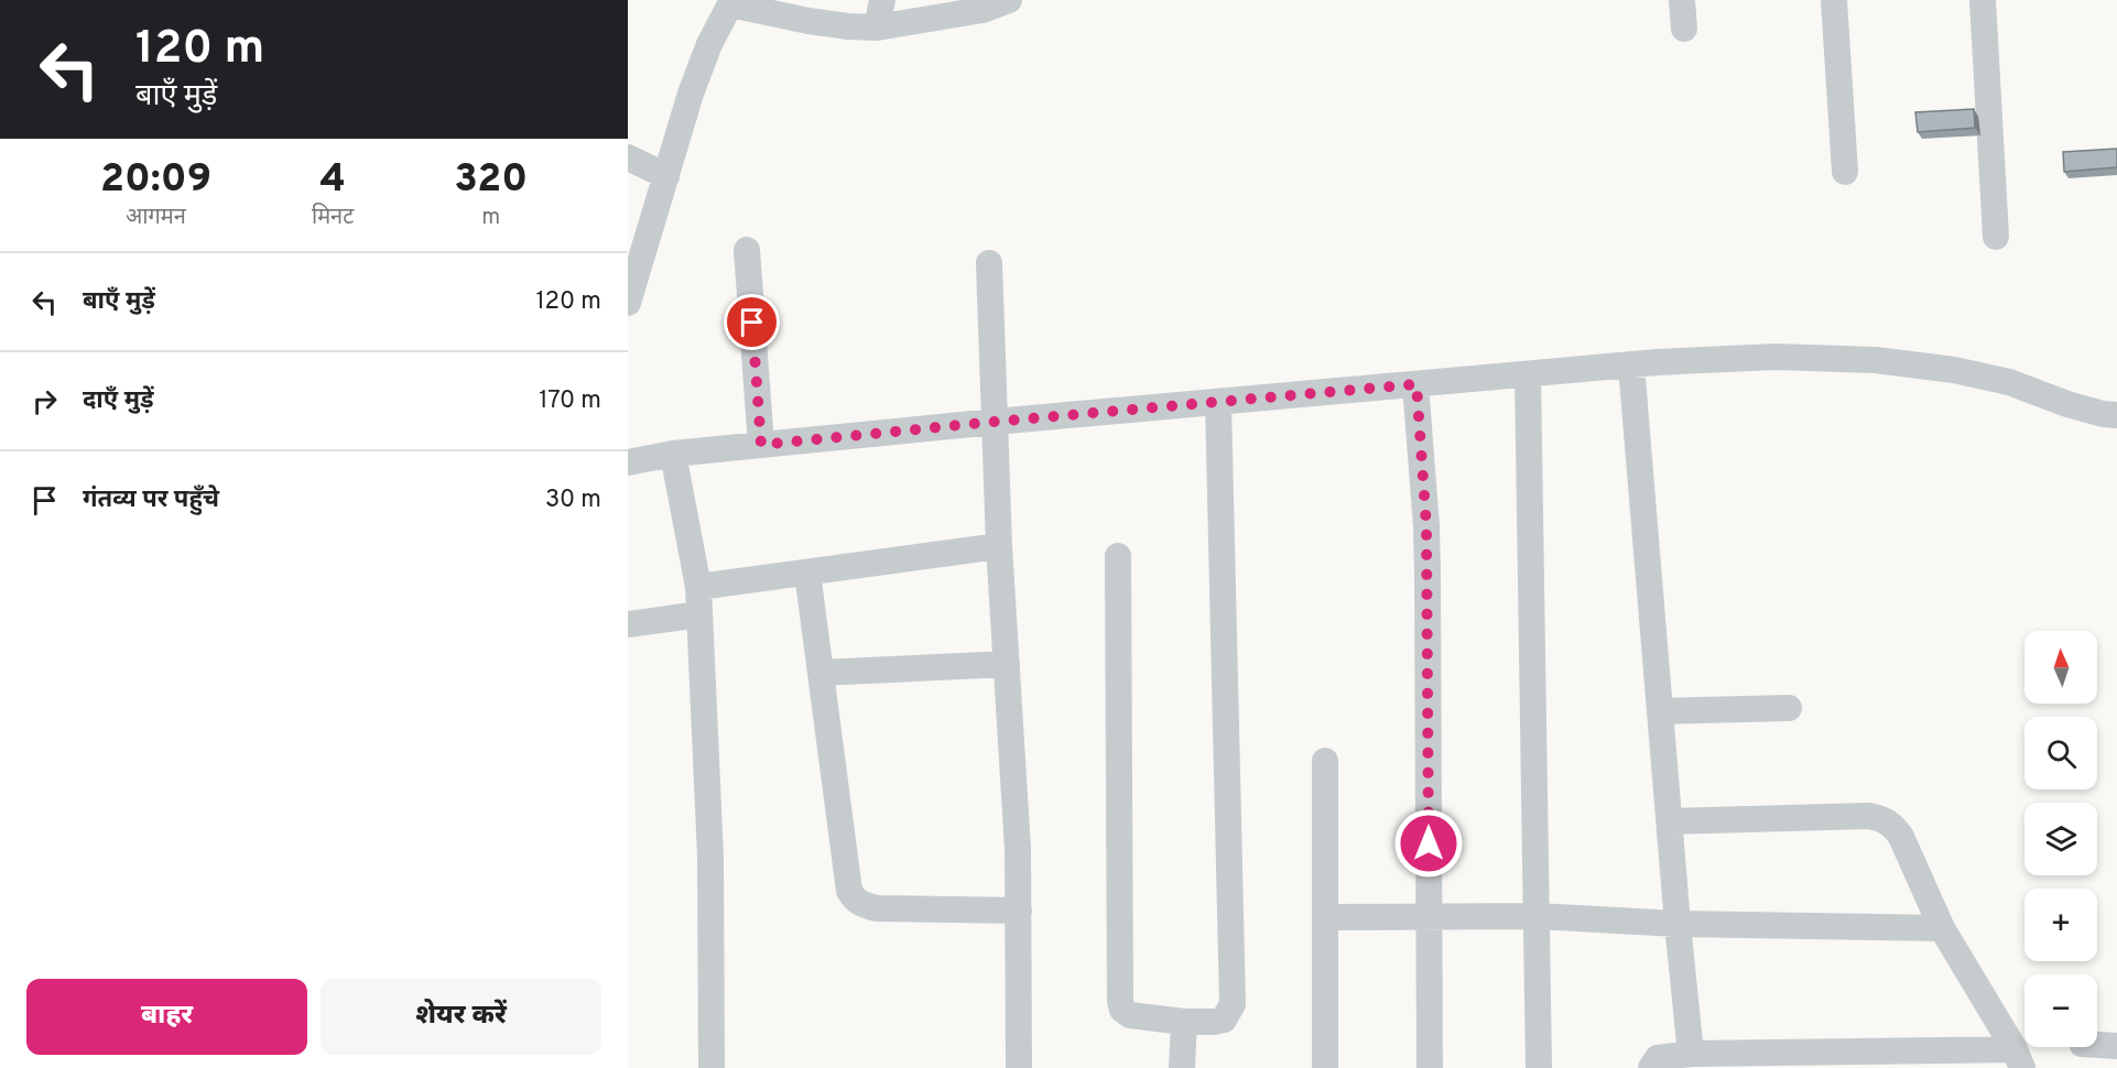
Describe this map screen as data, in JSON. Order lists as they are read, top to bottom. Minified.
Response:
{"north":"top","page":{"turn":["120 m","बाएँ मुड़ें"],"eta":["20:09","आगमन","4","मिनट","320","m"],"list":[{"name":"बाएँ मुड़ें","value":"120 m"},{"name":"दाएँ मुड़ें","value":"170 m"},{"name":"गंतव्य पर पहुँचे","value":"30 m"}],"map_buttons":["+","−"],"buttons":["बाहर","शेयर करें"]}}
